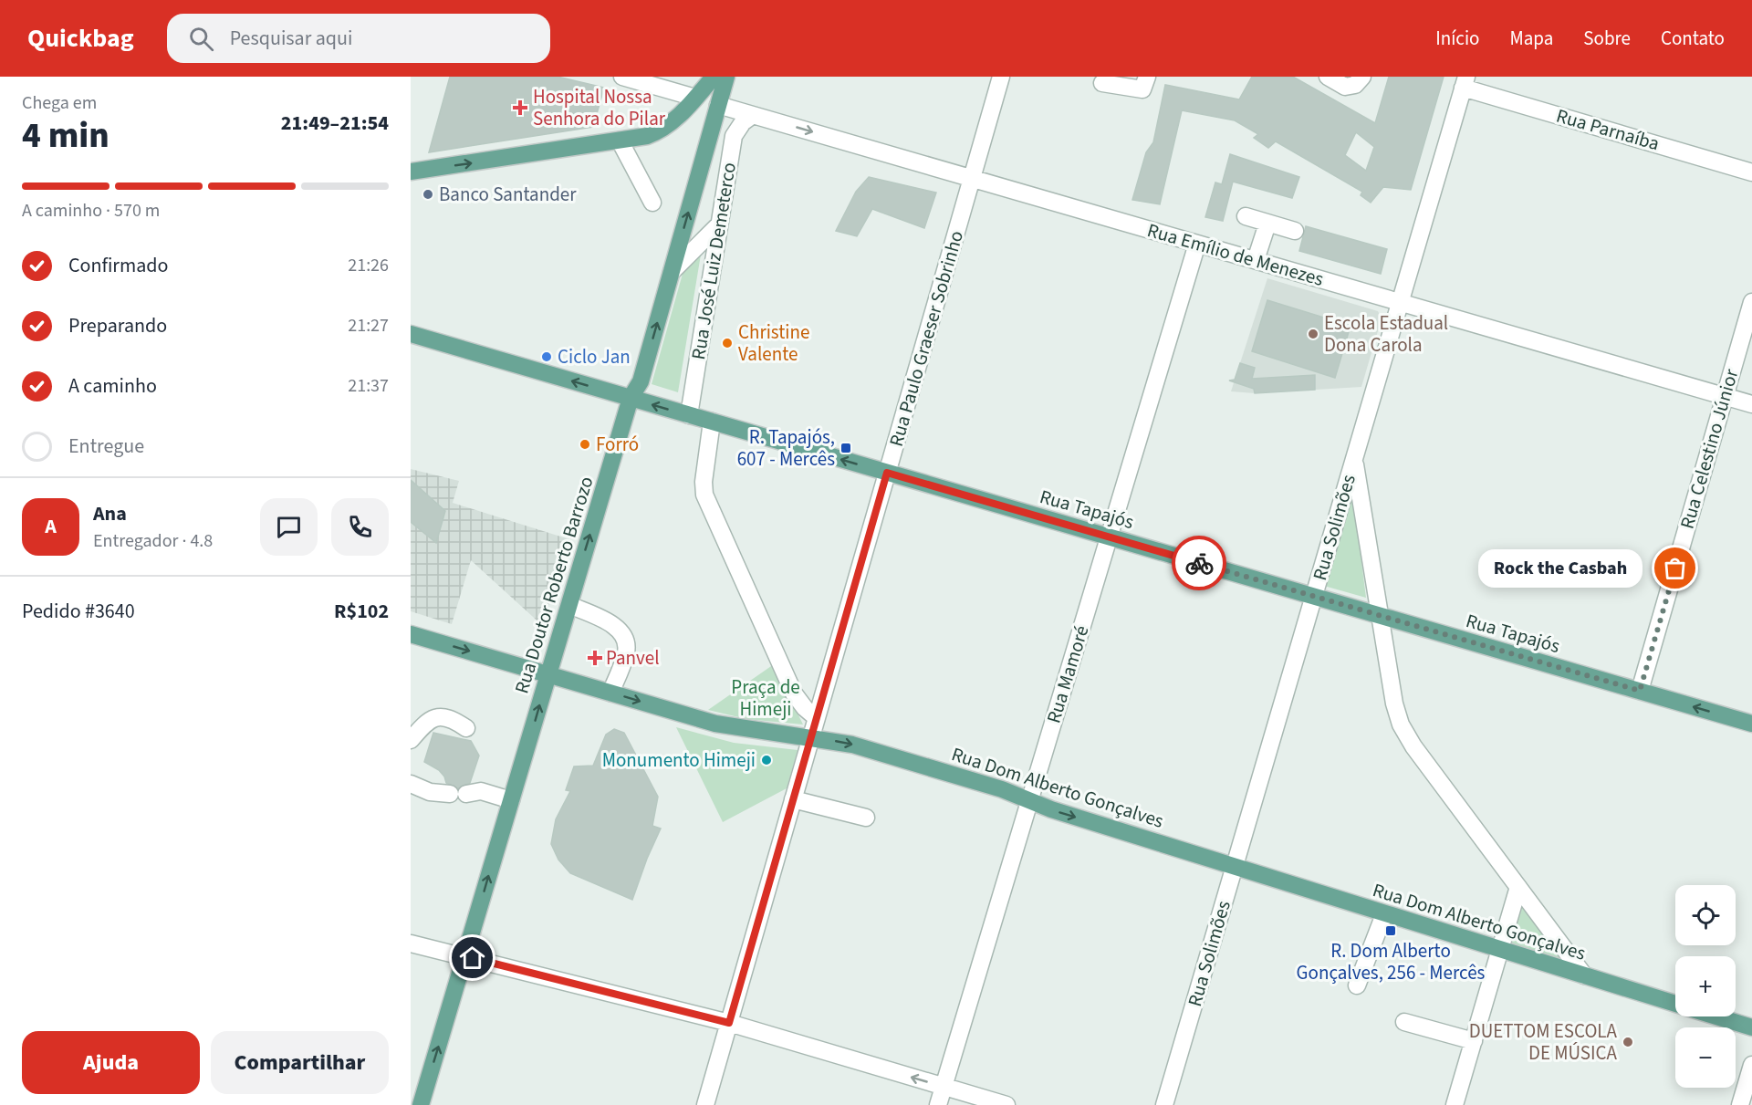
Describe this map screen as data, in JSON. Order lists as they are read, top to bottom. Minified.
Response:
{"streets":{"main road":["Rua Tapajós","Rua Doutor Roberto Barrozo","Rua Dom Alberto Gonçalves"],"street":["Rua Parnaíba","Rua Emílio de Menezes","Rua José Luiz Demeterco","Rua Paulo Graeser Sobrinho","Rua Celestino Júnior","Rua Solimões","Rua Mamoré"]},"crossings":[["Rua Parnaíba","Rua Solimões"],["Rua Emílio de Menezes","Rua José Luiz Demeterco"],["Rua Emílio de Menezes","Rua Paulo Graeser Sobrinho"],["Rua Emílio de Menezes","Rua Celestino Júnior"],["Rua Emílio de Menezes","Rua Solimões"],["Rua Emílio de Menezes","Rua Doutor Roberto Barrozo"],["Rua Emílio de Menezes","Rua Mamoré"],["Rua José Luiz Demeterco","Rua Tapajós"],["Rua Paulo Graeser Sobrinho","Rua Tapajós"],["Rua Paulo Graeser Sobrinho","Rua Dom Alberto Gonçalves"],["Rua Celestino Júnior","Rua Tapajós"],["Rua Tapajós","Rua Solimões"],["Rua Tapajós","Rua Doutor Roberto Barrozo"],["Rua Tapajós","Rua Mamoré"],["Rua Solimões","Rua Dom Alberto Gonçalves"],["Rua Doutor Roberto Barrozo","Rua Dom Alberto Gonçalves"],["Rua Mamoré","Rua Dom Alberto Gonçalves"]],"one_way":["Rua Tapajós","Rua Doutor Roberto Barrozo","Rua Dom Alberto Gonçalves"],"parks":["Praça de Himeji"],"places":{"health":["Hospital Nossa Senhora do Pilar","Panvel"],"other":["Banco Santander","Escola Estadual Dona Carola","Christine Valente","Ciclo Jan","Forró","Rock the Casbah","Monumento Himeji","DUETTOM ESCOLA DE MÚSICA"],"transit":["R. Tapajós, 607 - Mercês","R. Dom Alberto Gonçalves, 256 - Mercês"]},"page":{"header":"Quickbag","search":"Pesquisar aqui","nav":["Início","Mapa","Sobre","Contato"],"heading":["4 min","Chega em","21:49–21:54"],"panel":["Ana","Entregador · 4.8","Pedido #3640","R$102"],"bar":"A caminho · 570 m","list":[["Confirmado","21:26"],["Preparando","21:27"],["A caminho","21:37"],"Entregue"],"round":"A","bubble":"Rock the Casbah","map_buttons":["+","−"],"buttons":["Ajuda","Compartilhar"]}}
